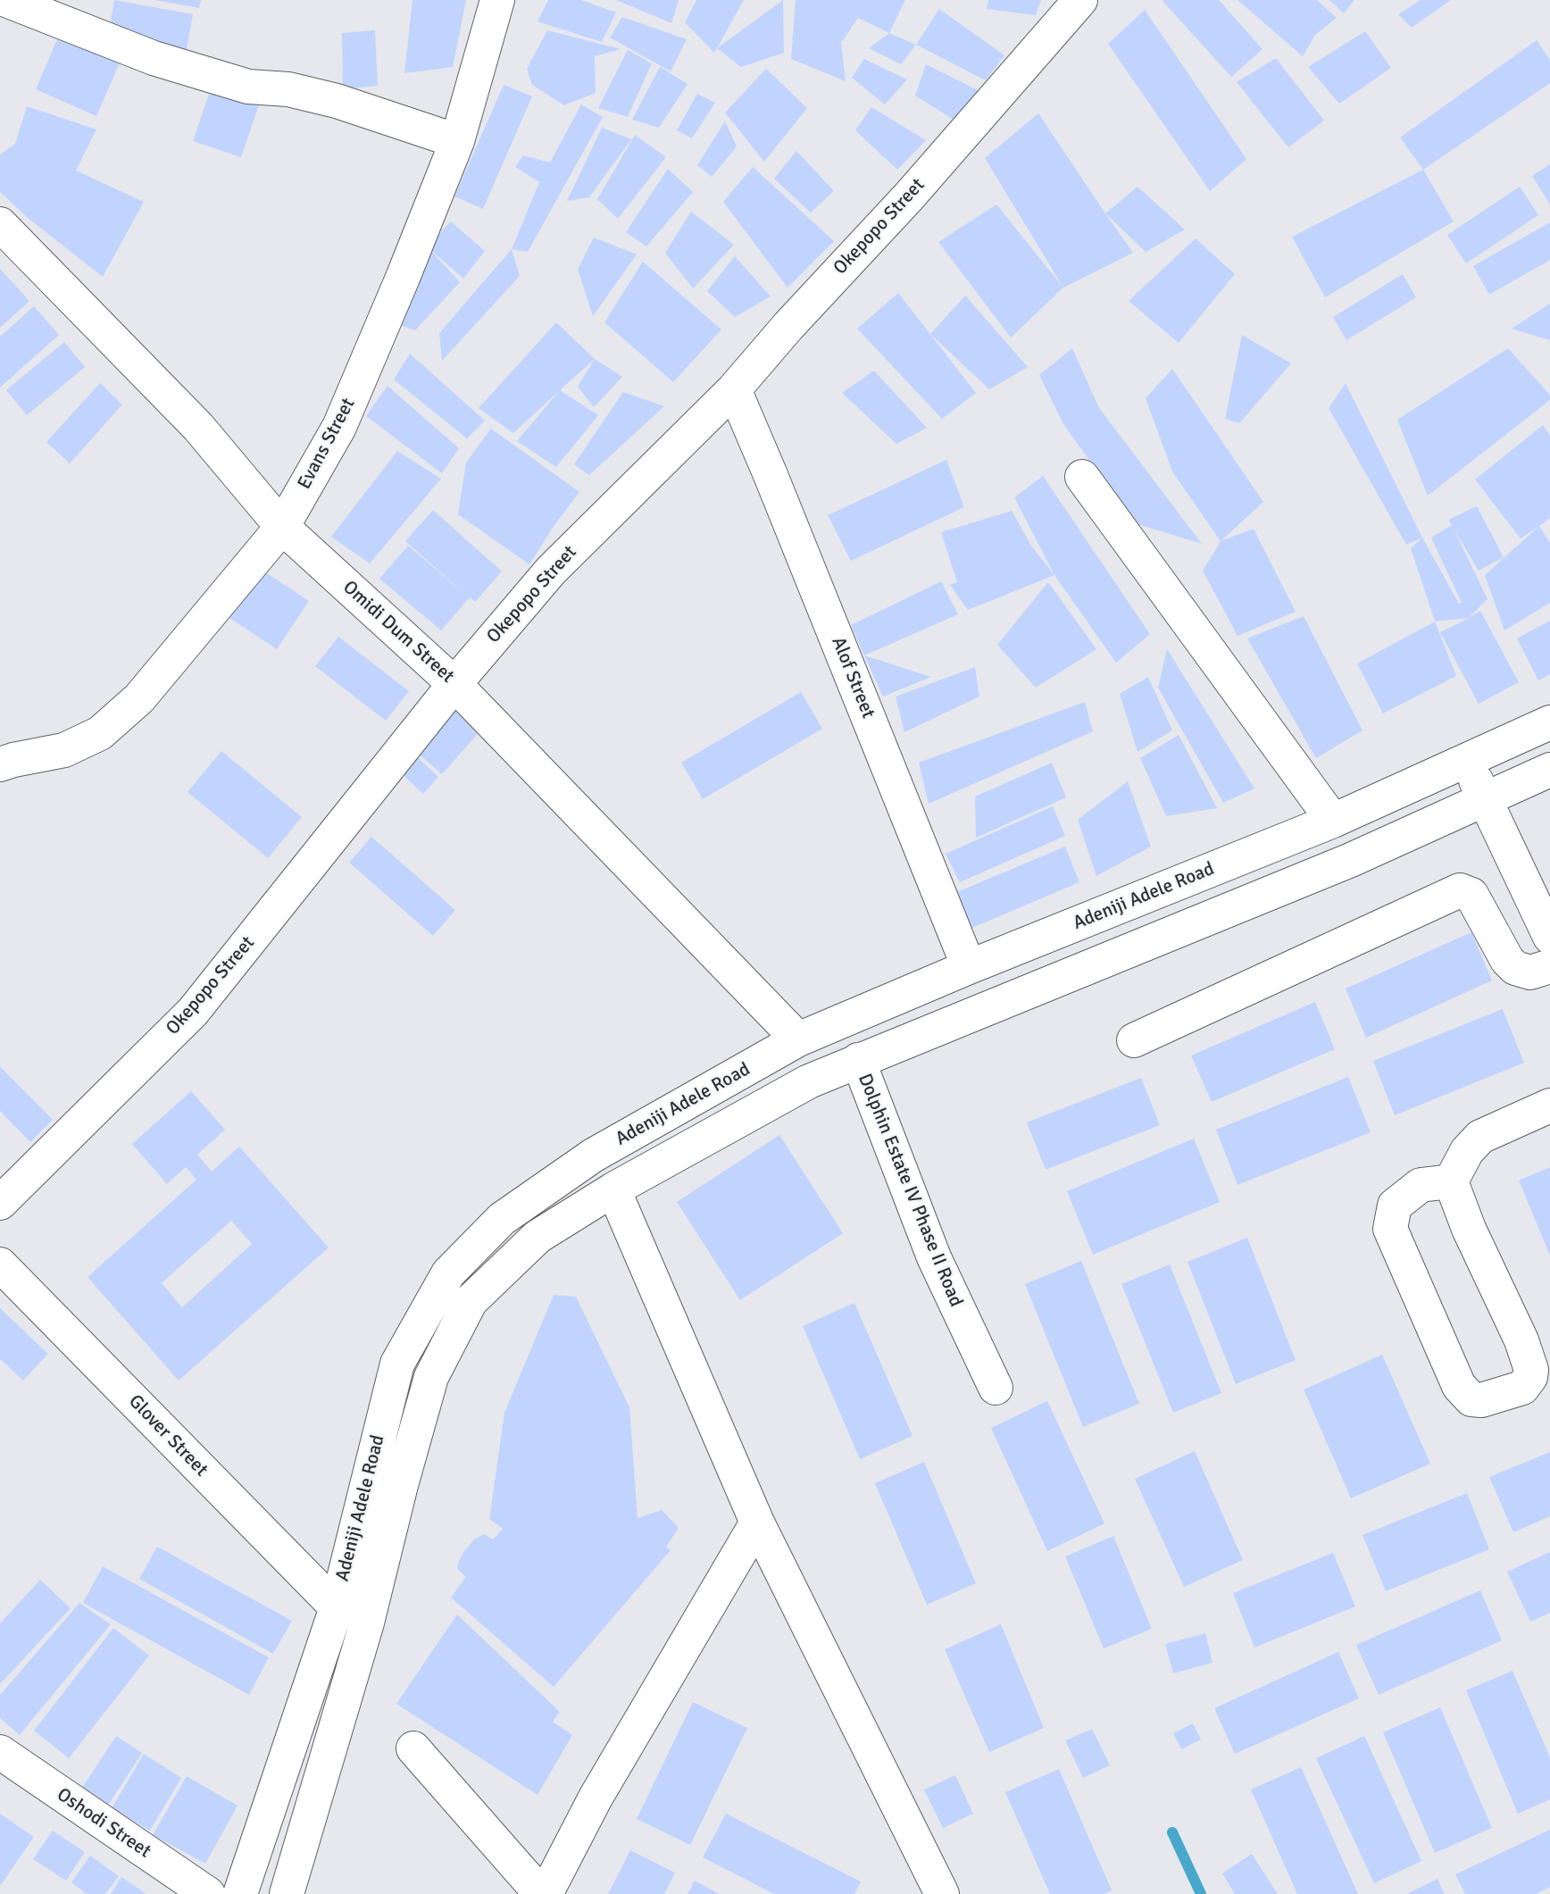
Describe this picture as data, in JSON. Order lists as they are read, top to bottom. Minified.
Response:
{"streets":{"street":["Okepopo Street","Evans Street","Omidi Dum Street","Alof Street","Adeniji Adele Road","Dolphin Estate IV Phase II Road","Glover Street","Oshodi Street"]},"crossings":[["Okepopo Street","Omidi Dum Street"],["Okepopo Street","Alof Street"],["Evans Street","Omidi Dum Street"],["Omidi Dum Street","Adeniji Adele Road"],["Alof Street","Adeniji Adele Road"],["Adeniji Adele Road","Dolphin Estate IV Phase II Road"],["Adeniji Adele Road","Glover Street"]]}
